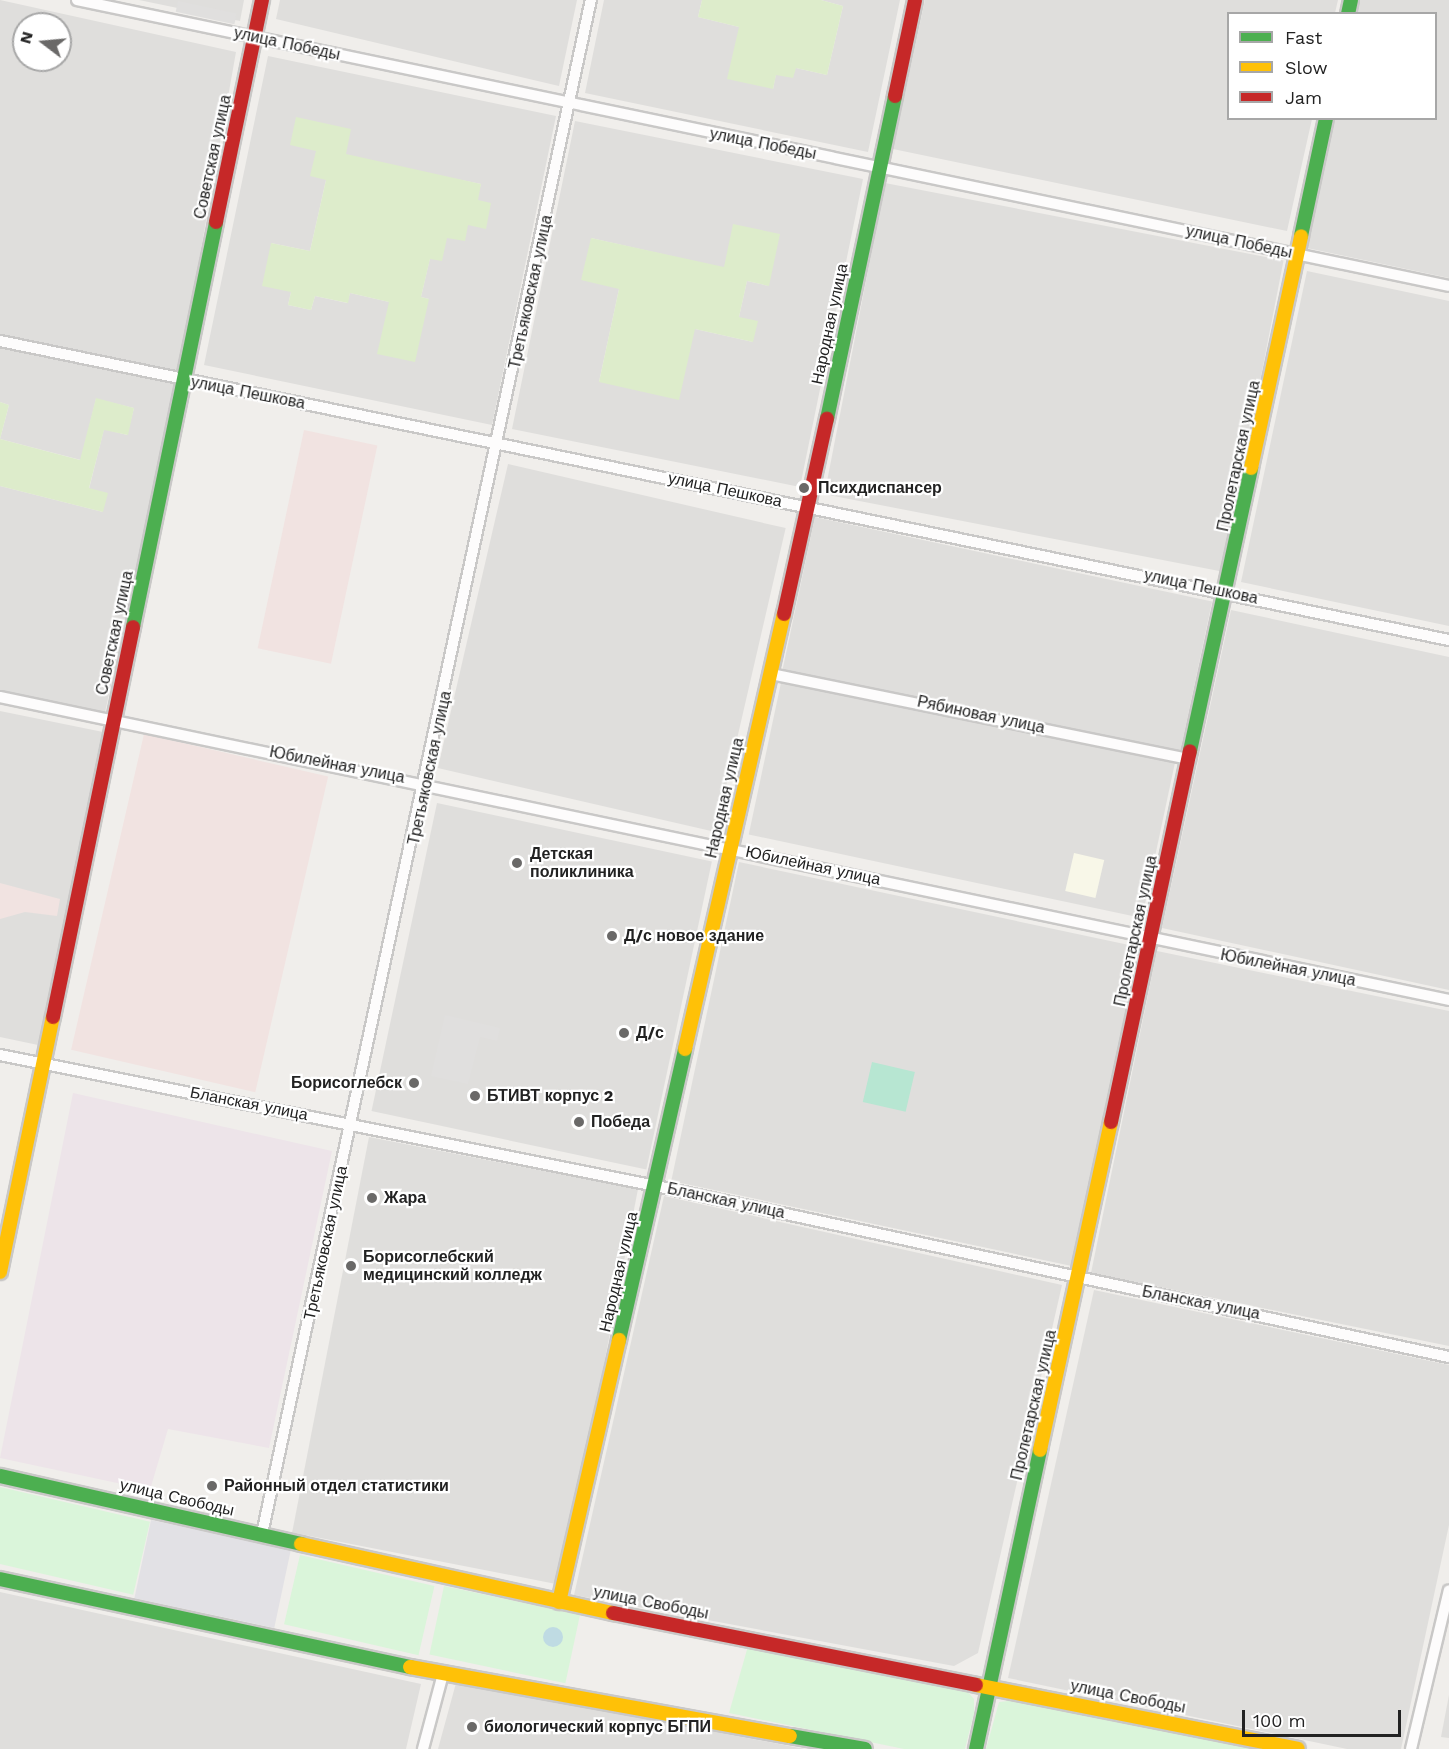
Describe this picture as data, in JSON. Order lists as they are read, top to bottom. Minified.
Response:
{"streets":{"street":["улица Победы","Советская улица","Третьяковская улица","Народная улица","улица Пешкова","Пролетарская улица","Рябиновая улица","Юбилейная улица","Бланская улица","улица Свободы"]},"crossings":[["улица Победы","Советская улица"],["улица Победы","Третьяковская улица"],["улица Победы","Народная улица"],["улица Победы","Пролетарская улица"],["Советская улица","улица Пешкова"],["Советская улица","Юбилейная улица"],["Советская улица","Бланская улица"],["Третьяковская улица","улица Пешкова"],["Третьяковская улица","Юбилейная улица"],["Третьяковская улица","Бланская улица"],["Третьяковская улица","улица Свободы"],["Народная улица","улица Пешкова"],["Народная улица","Рябиновая улица"],["Народная улица","Юбилейная улица"],["Народная улица","Бланская улица"],["Народная улица","улица Свободы"],["улица Пешкова","Пролетарская улица"],["Пролетарская улица","Рябиновая улица"],["Пролетарская улица","Юбилейная улица"],["Пролетарская улица","Бланская улица"],["Пролетарская улица","улица Свободы"]],"places":["Психдиспансер","Детская поликлиника","Д/с новое здание","Д/с","Борисоглебск","БТИВТ корпус 2","Победа","Жара","Борисоглебский медицинский колледж","Районный отдел статистики","биологический корпус БГПИ"],"legend":["Fast","Slow","Jam"],"scale_bar":"100 m","north":"left"}
